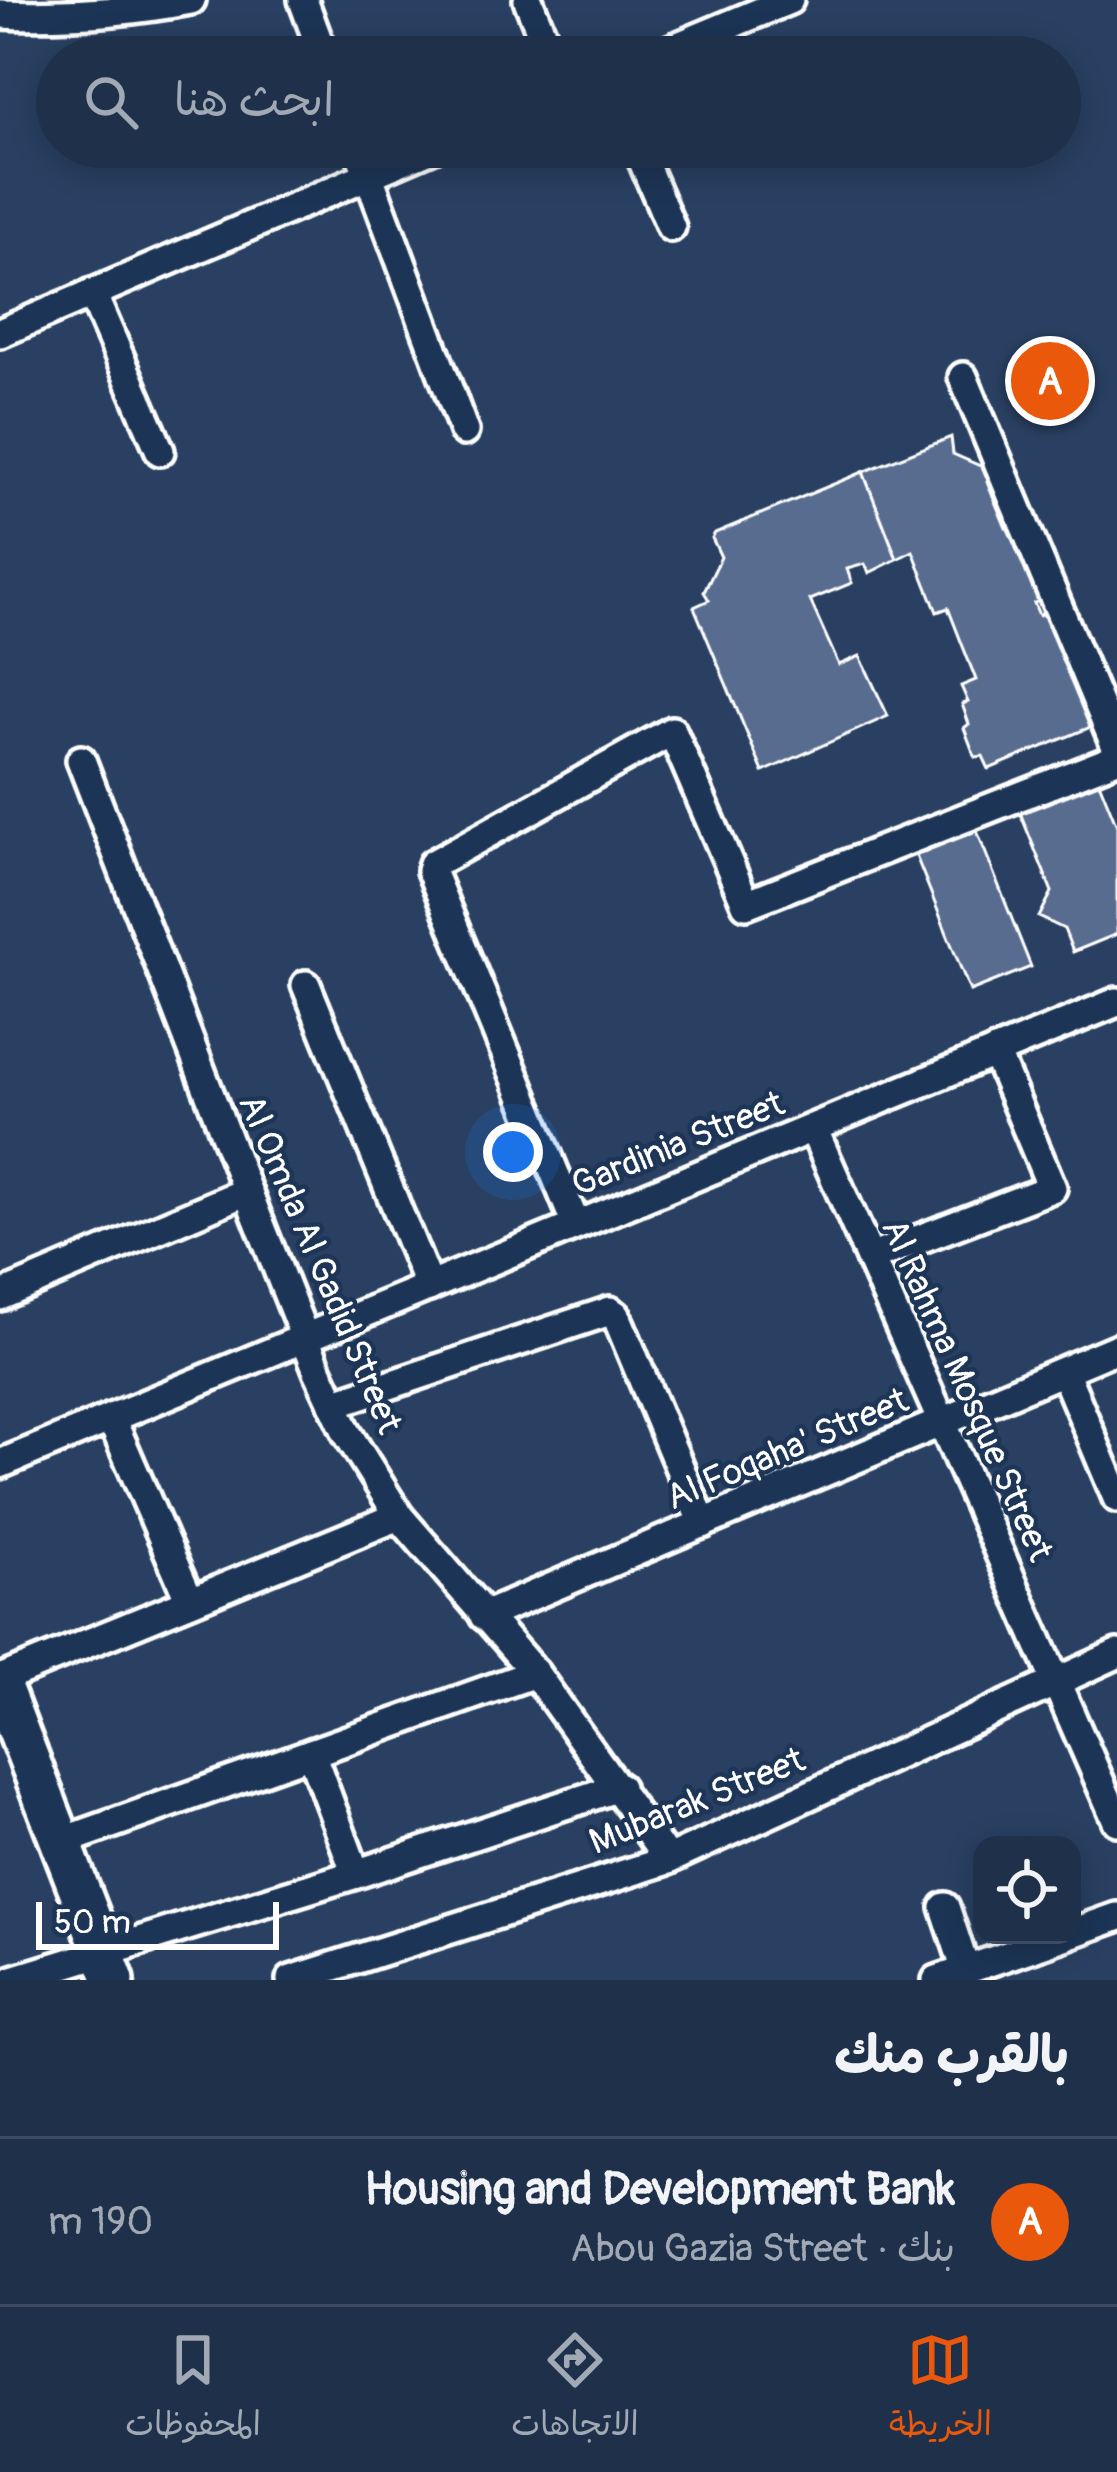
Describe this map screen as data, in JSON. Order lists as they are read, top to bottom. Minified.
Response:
{"streets":{"street":["Gardinia Street","Al Omda Al Gadid Street","Al Rahma Mosque Street","Al Foqaha' Street","Mubarak Street"]},"crossings":[["Gardinia Street","Al Omda Al Gadid Street"],["Gardinia Street","Al Rahma Mosque Street"],["Al Omda Al Gadid Street","Al Foqaha' Street"],["Al Omda Al Gadid Street","Mubarak Street"],["Al Rahma Mosque Street","Al Foqaha' Street"],["Al Rahma Mosque Street","Mubarak Street"]],"scale_bar":"50 m","page":{"search":"ابحث هنا","pins":"A","scale":"50 m","heading":"بالقرب منك","list":[{"mark":"A","name":"Housing and Development Bank","note":"بنك · Abou Gazia Street","value":"190 m"}],"nav":["الخريطة","الاتجاهات","المحفوظات"]}}
